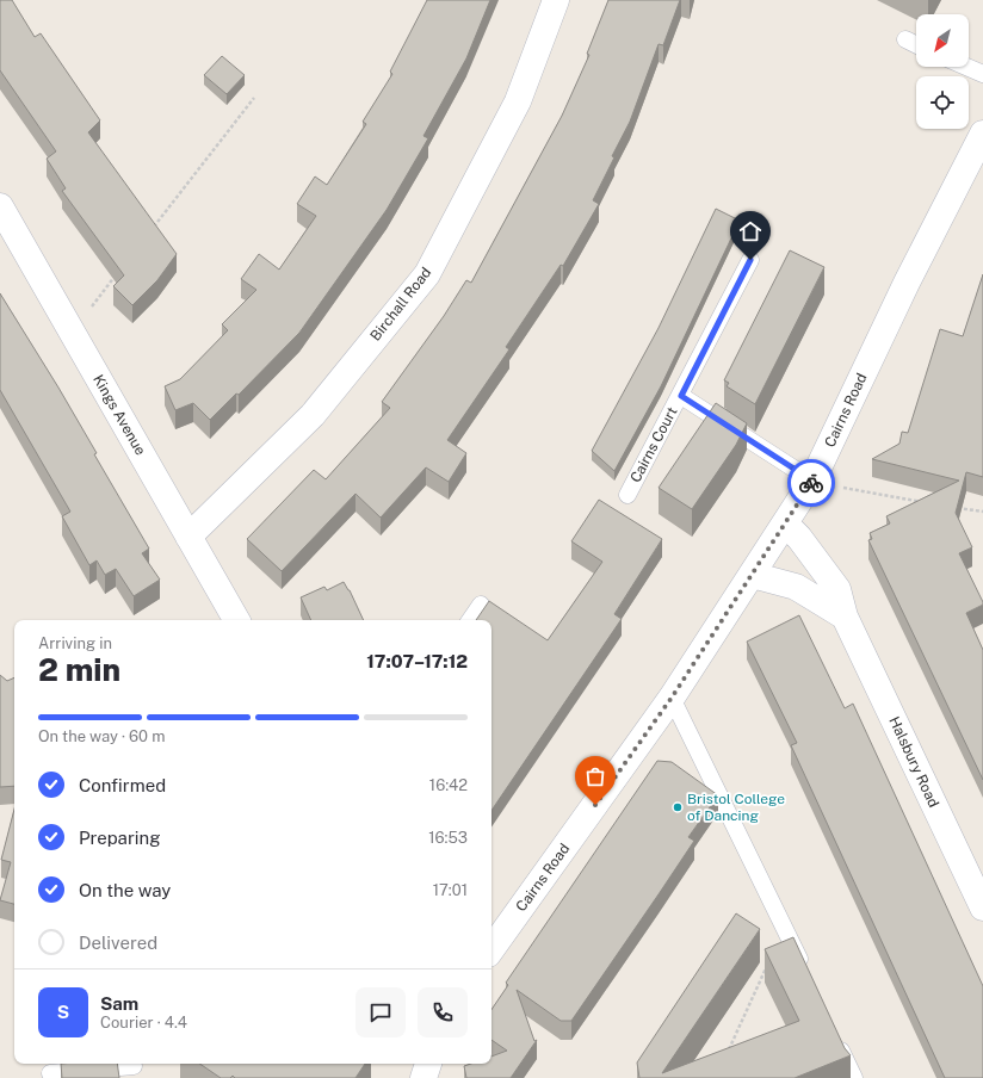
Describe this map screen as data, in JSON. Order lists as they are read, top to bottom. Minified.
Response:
{"streets":{"street":["Birchall Road","Cairns Road","Kings Avenue","Halsbury Road"],"lane":["Cairns Court"]},"crossings":[["Birchall Road","Kings Avenue"],["Cairns Road","Cairns Court"],["Cairns Road","Halsbury Road"]],"places":["Bristol College of Dancing"],"north":"bottom left","page":{"heading":["2 min","Arriving in","17:07–17:12"],"panel":["Sam","Courier · 4.4"],"bar":"On the way · 60 m","list":[["Confirmed","16:42"],["Preparing","16:53"],["On the way","17:01"],"Delivered"],"round":"S"}}
